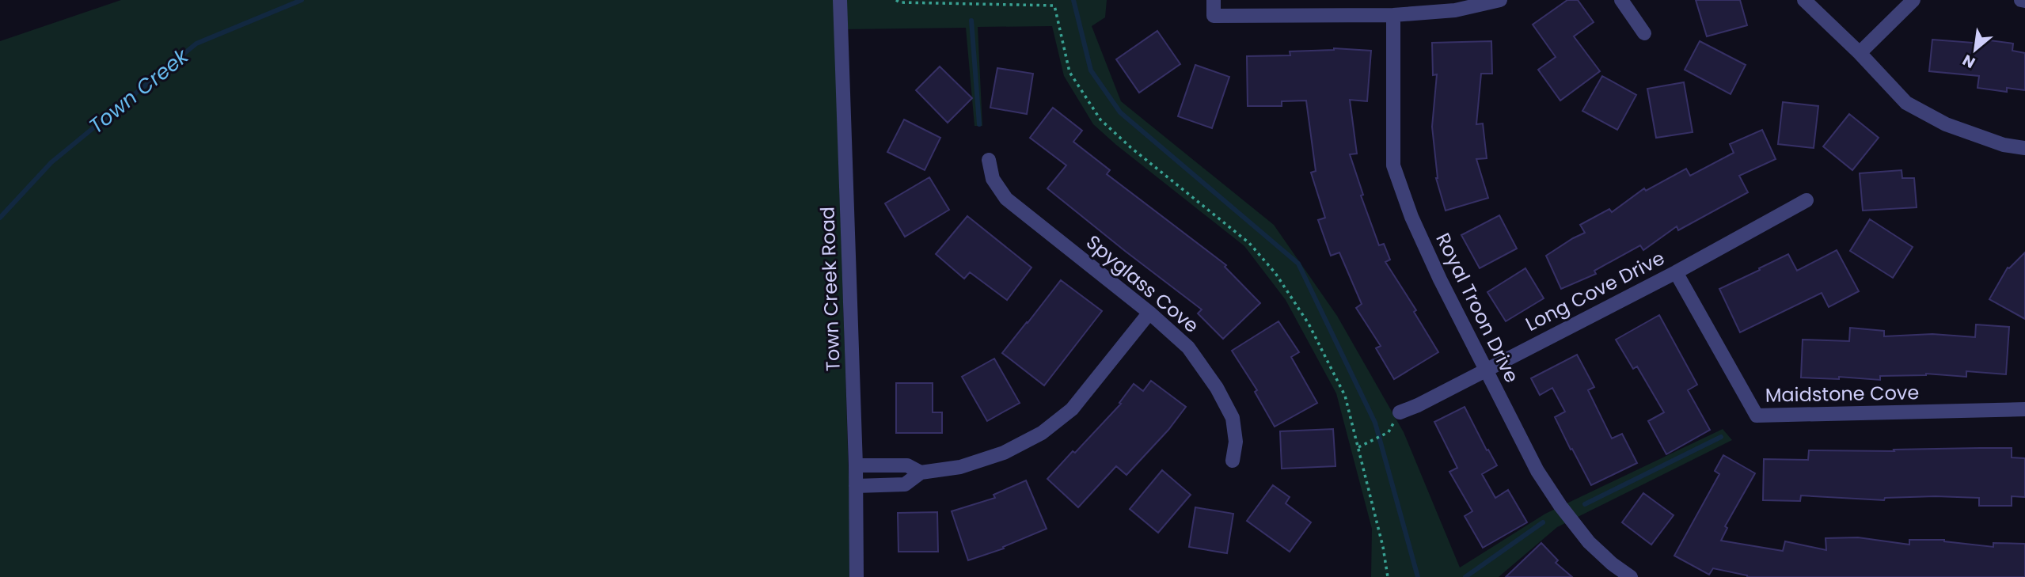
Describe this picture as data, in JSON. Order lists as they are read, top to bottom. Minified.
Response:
{"streets":{"street":["Spyglass Cove","Town Creek Road","Long Cove Drive","Royal Troon Drive","Maidstone Cove"]},"crossings":[["Long Cove Drive","Royal Troon Drive"],["Long Cove Drive","Maidstone Cove"]],"water":["Town Creek"],"north":"bottom left"}
